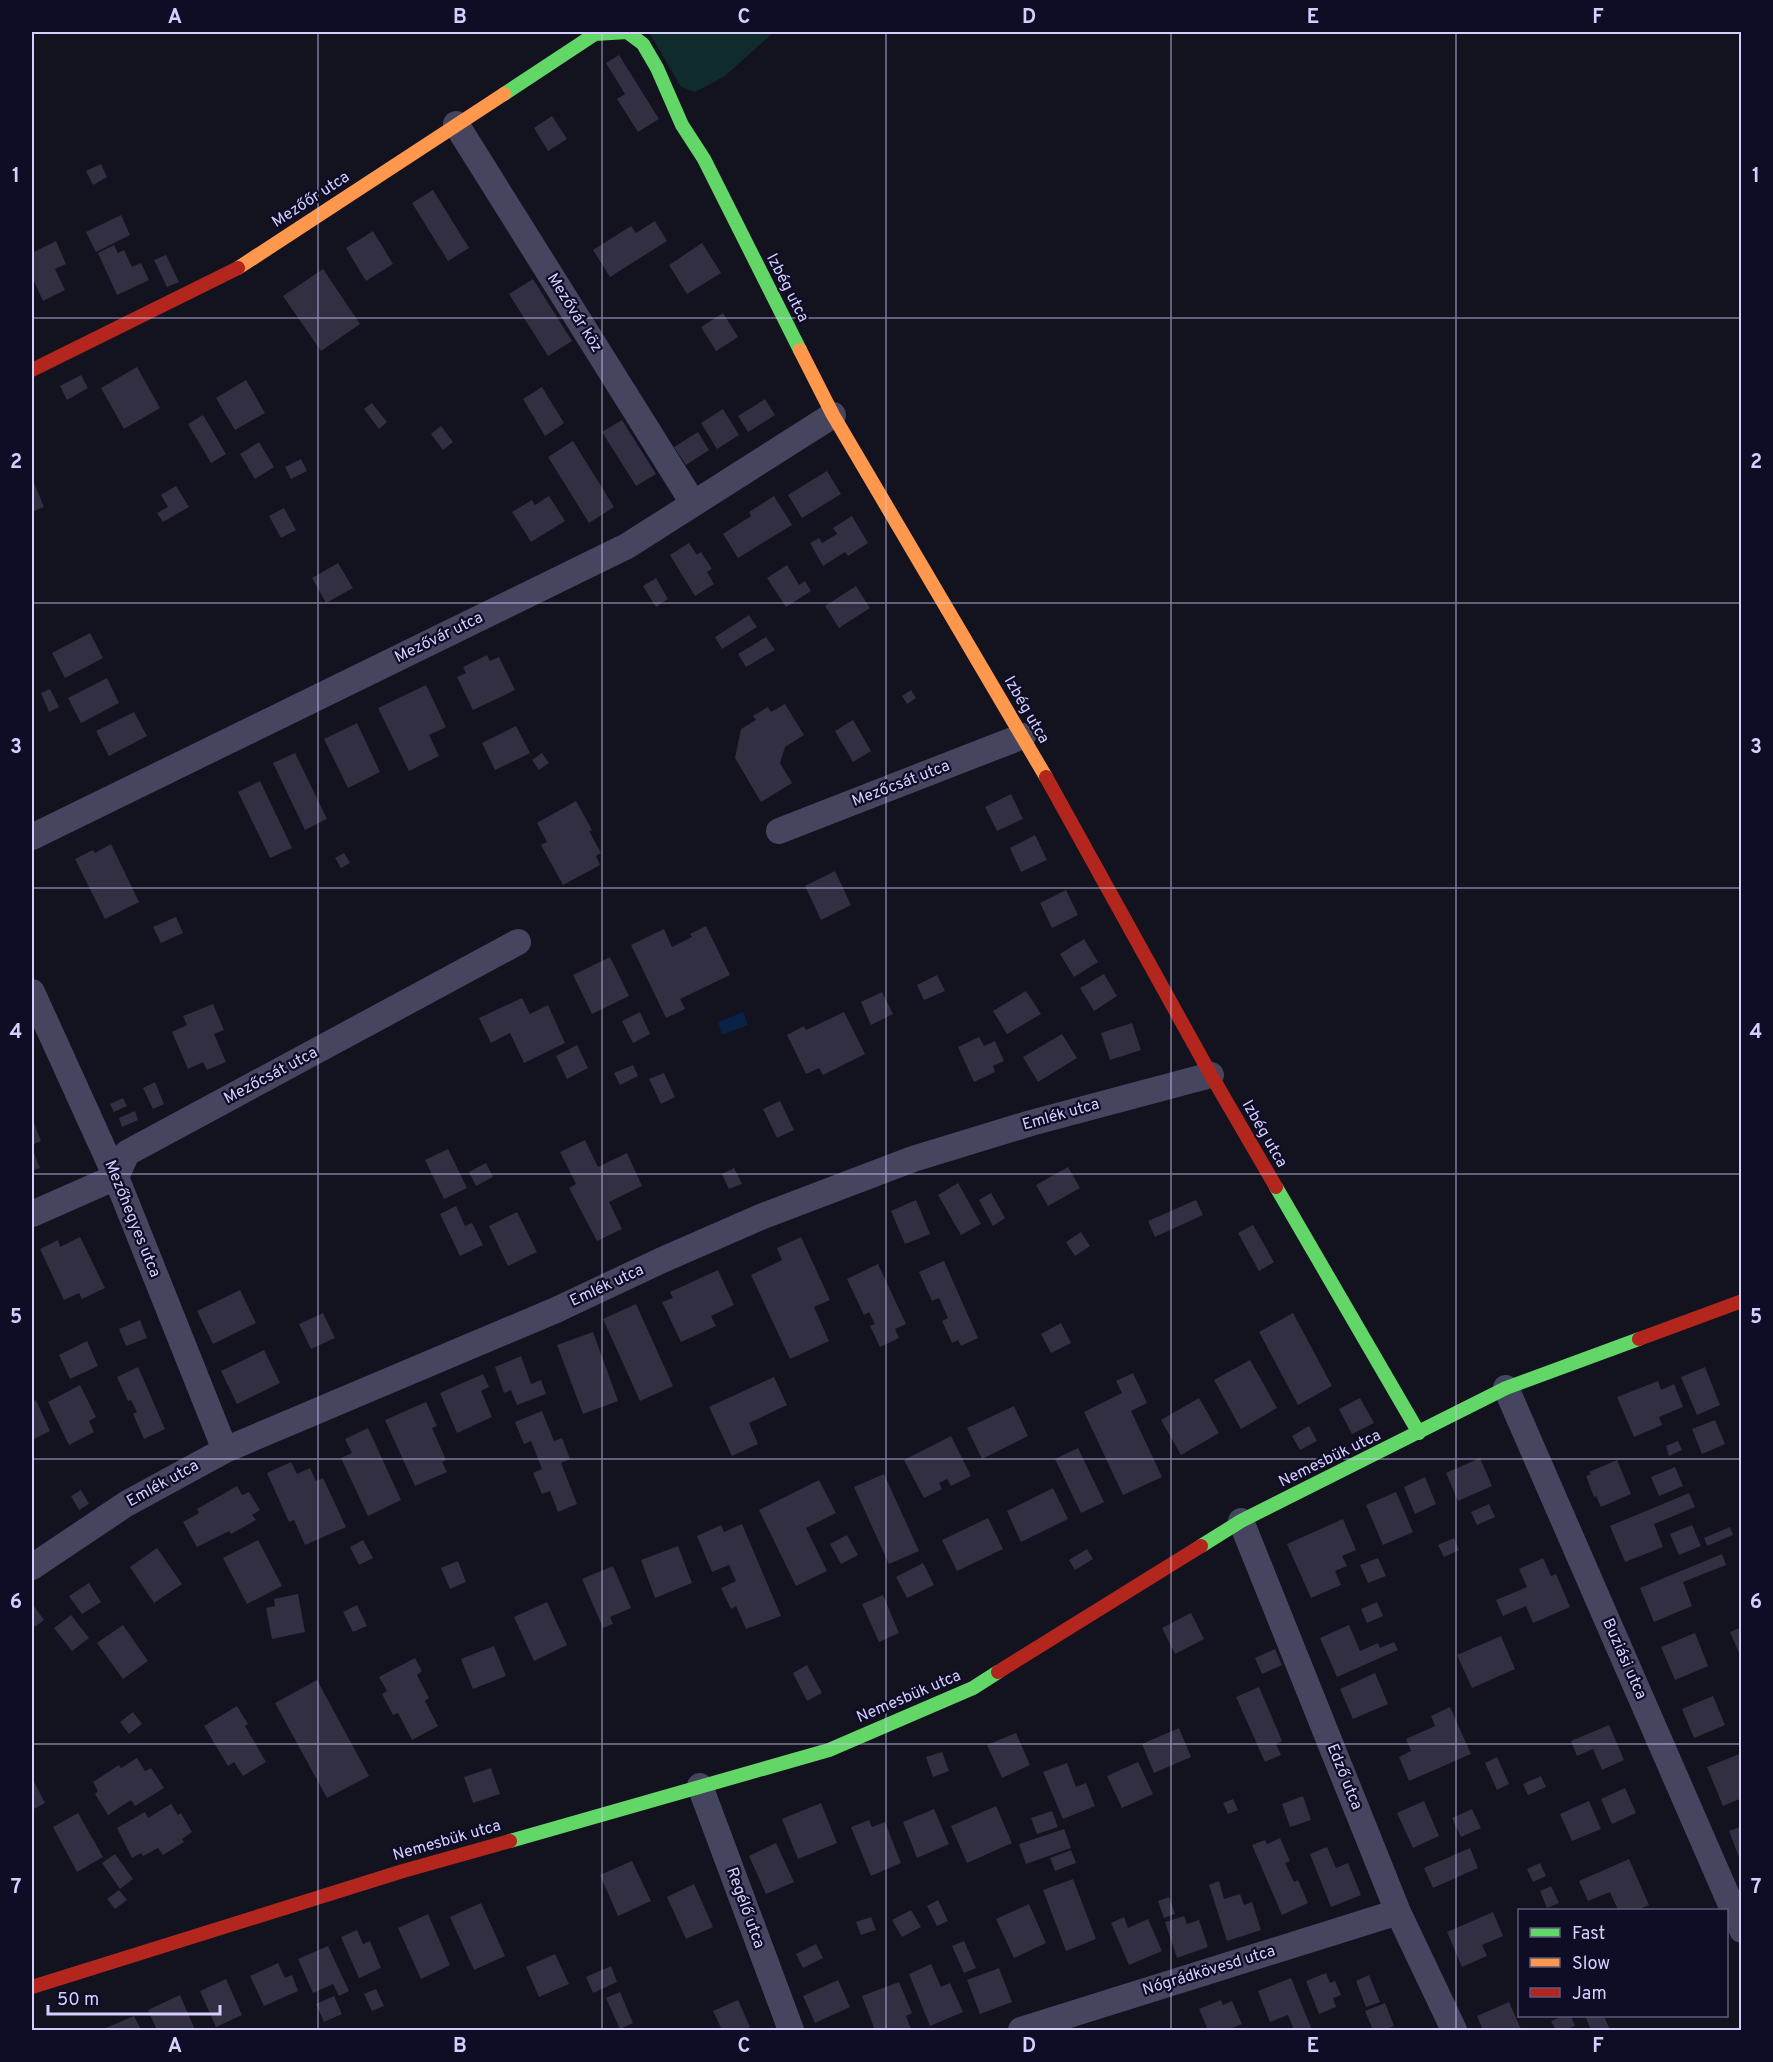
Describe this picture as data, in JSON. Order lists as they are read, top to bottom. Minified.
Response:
{"streets":{"street":["Mezőőr utca","Izbég utca","Mezővár köz","Mezővár utca","Mezőcsát utca","Emlék utca","Mezőhegyes utca","Nemesbük utca","Buziási utca","Edző utca","Regélő utca","Nógrádkövesd utca"]},"crossings":[["Mezőőr utca","Izbég utca"],["Mezőőr utca","Mezővár köz"],["Izbég utca","Mezővár utca"],["Izbég utca","Mezőcsát utca"],["Izbég utca","Emlék utca"],["Izbég utca","Nemesbük utca"],["Mezővár köz","Mezővár utca"],["Mezőcsát utca","Mezőhegyes utca"],["Emlék utca","Mezőhegyes utca"],["Nemesbük utca","Buziási utca"],["Nemesbük utca","Edző utca"],["Nemesbük utca","Regélő utca"],["Edző utca","Nógrádkövesd utca"]],"legend":["Fast","Slow","Jam"],"scale_bar":"50 m","grid":{"columns":["A","B","C","D","E","F"],"rows":["1","2","3","4","5","6","7"]}}
